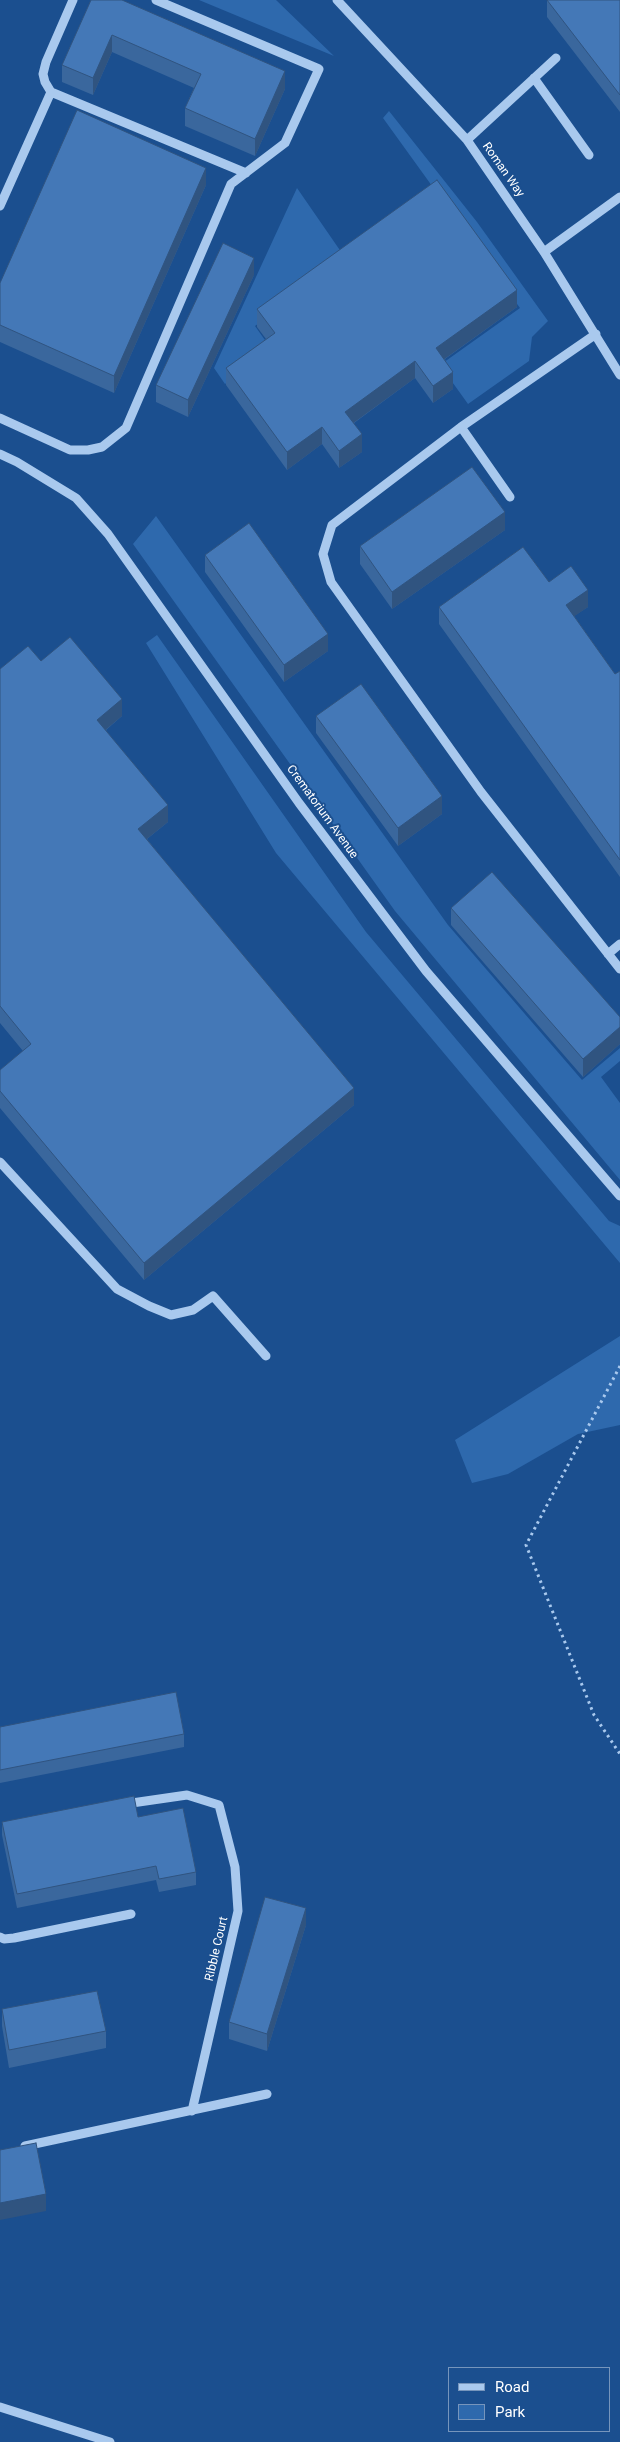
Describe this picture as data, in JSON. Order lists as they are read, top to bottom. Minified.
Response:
{"streets":{"lane":["Roman Way","Crematorium Avenue","Ribble Court"]},"legend":["Road","Park"]}
